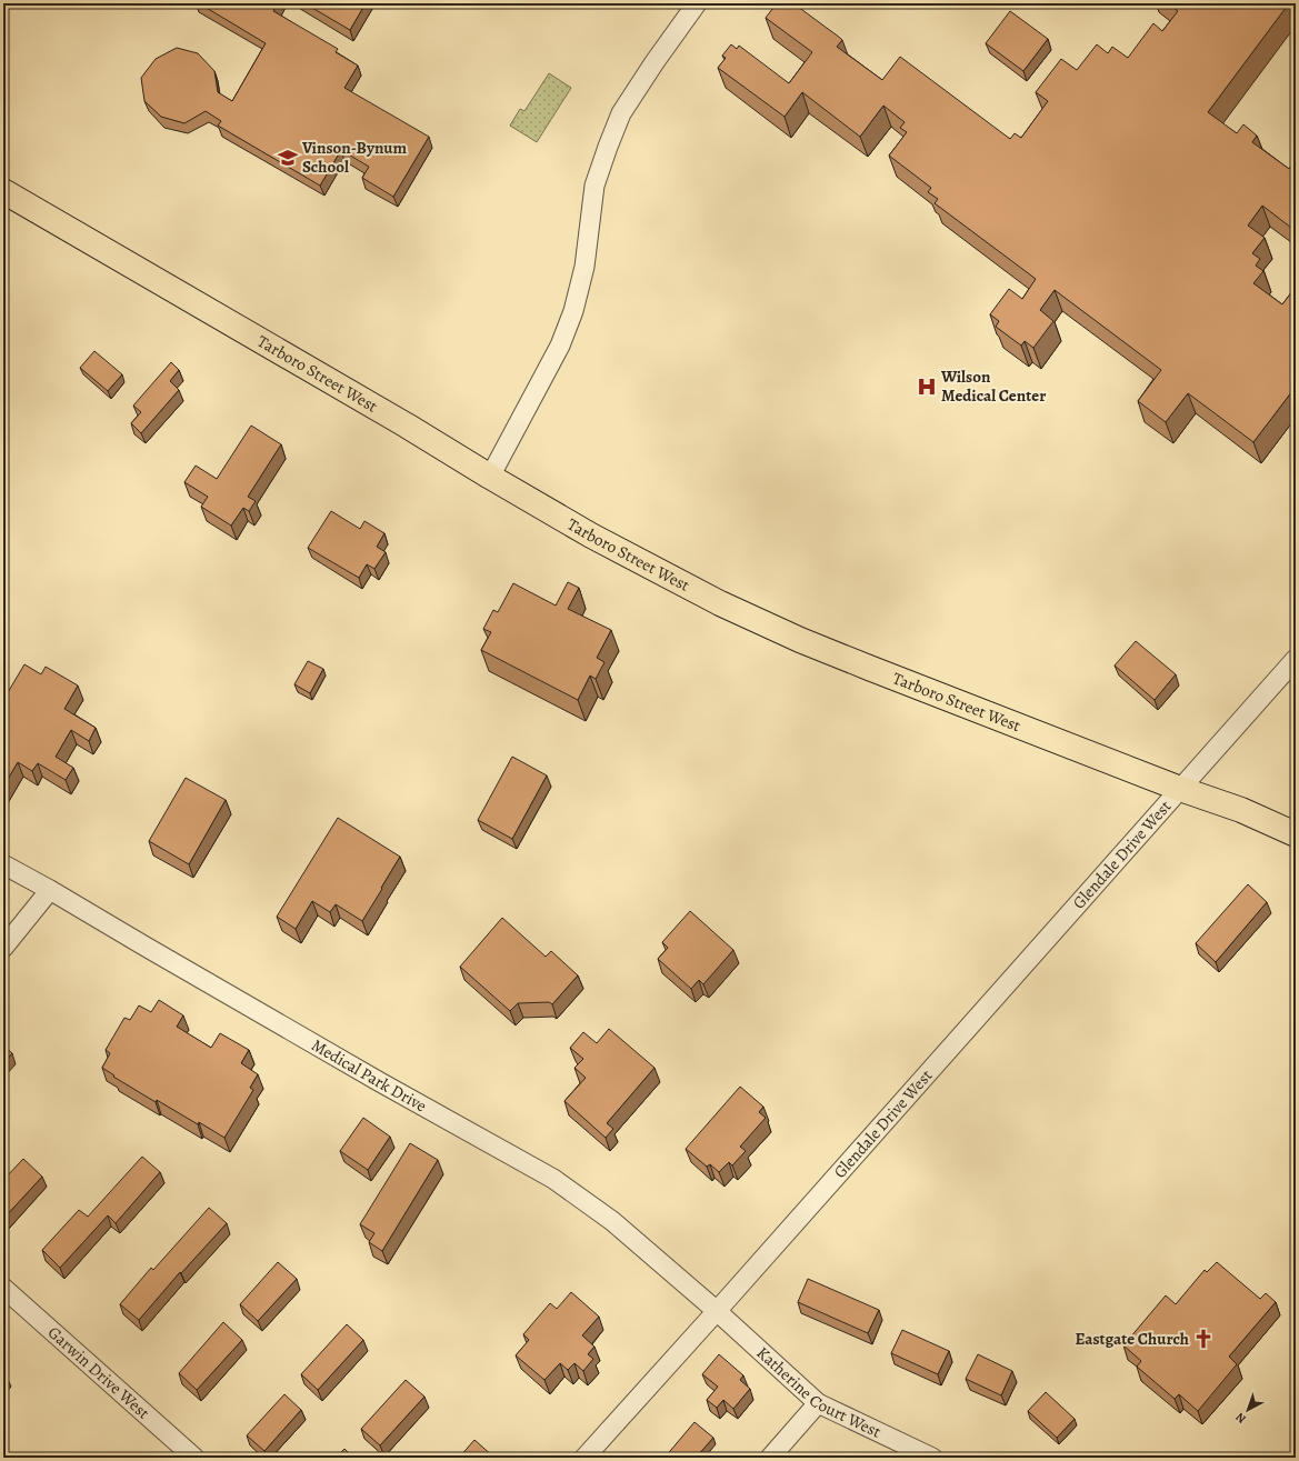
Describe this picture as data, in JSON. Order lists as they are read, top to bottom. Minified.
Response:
{"streets":{"main road":["Tarboro Street West"],"street":["Glendale Drive West","Medical Park Drive","Garwin Drive West","Katherine Court West"]},"crossings":[["Tarboro Street West","Glendale Drive West"],["Glendale Drive West","Medical Park Drive"],["Glendale Drive West","Katherine Court West"],["Medical Park Drive","Katherine Court West"]],"places":{"school or university":["Vinson-Bynum School"],"hospital":["Wilson Medical Center"],"church":["Eastgate Church"]},"north":"bottom left"}
